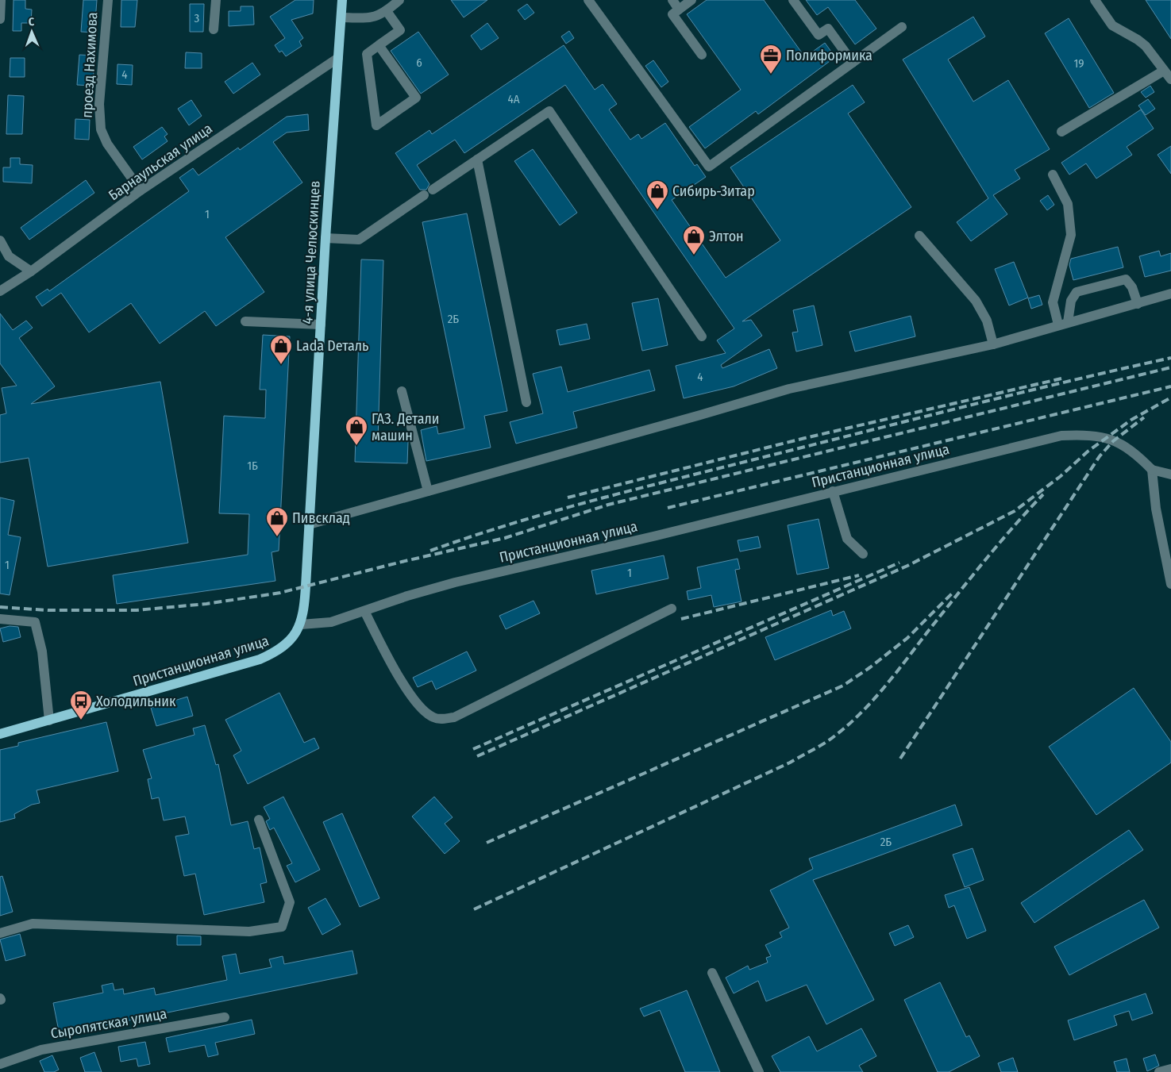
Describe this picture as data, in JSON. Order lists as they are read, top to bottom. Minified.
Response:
{"streets":{"main road":["4-я улица Челюскинцев","Пристанционная улица"],"street":["проезд Нахимова","Барнаульская улица","Сыропятская улица"]},"crossings":[["проезд Нахимова","Барнаульская улица"],["Барнаульская улица","4-я улица Челюскинцев"],["4-я улица Челюскинцев","Пристанционная улица"]],"places":{"office":["Полиформика"],"shop":["Сибирь-Зитар","Элтон","Lada Dеталь","ГАЗ. Детали машин","Пивсклад"],"bus stop":["Холодильник"]},"house_numbers":["3","6","19","4","4А","1","2Б","4","1Б","1","1","2Б"],"north":"top"}
